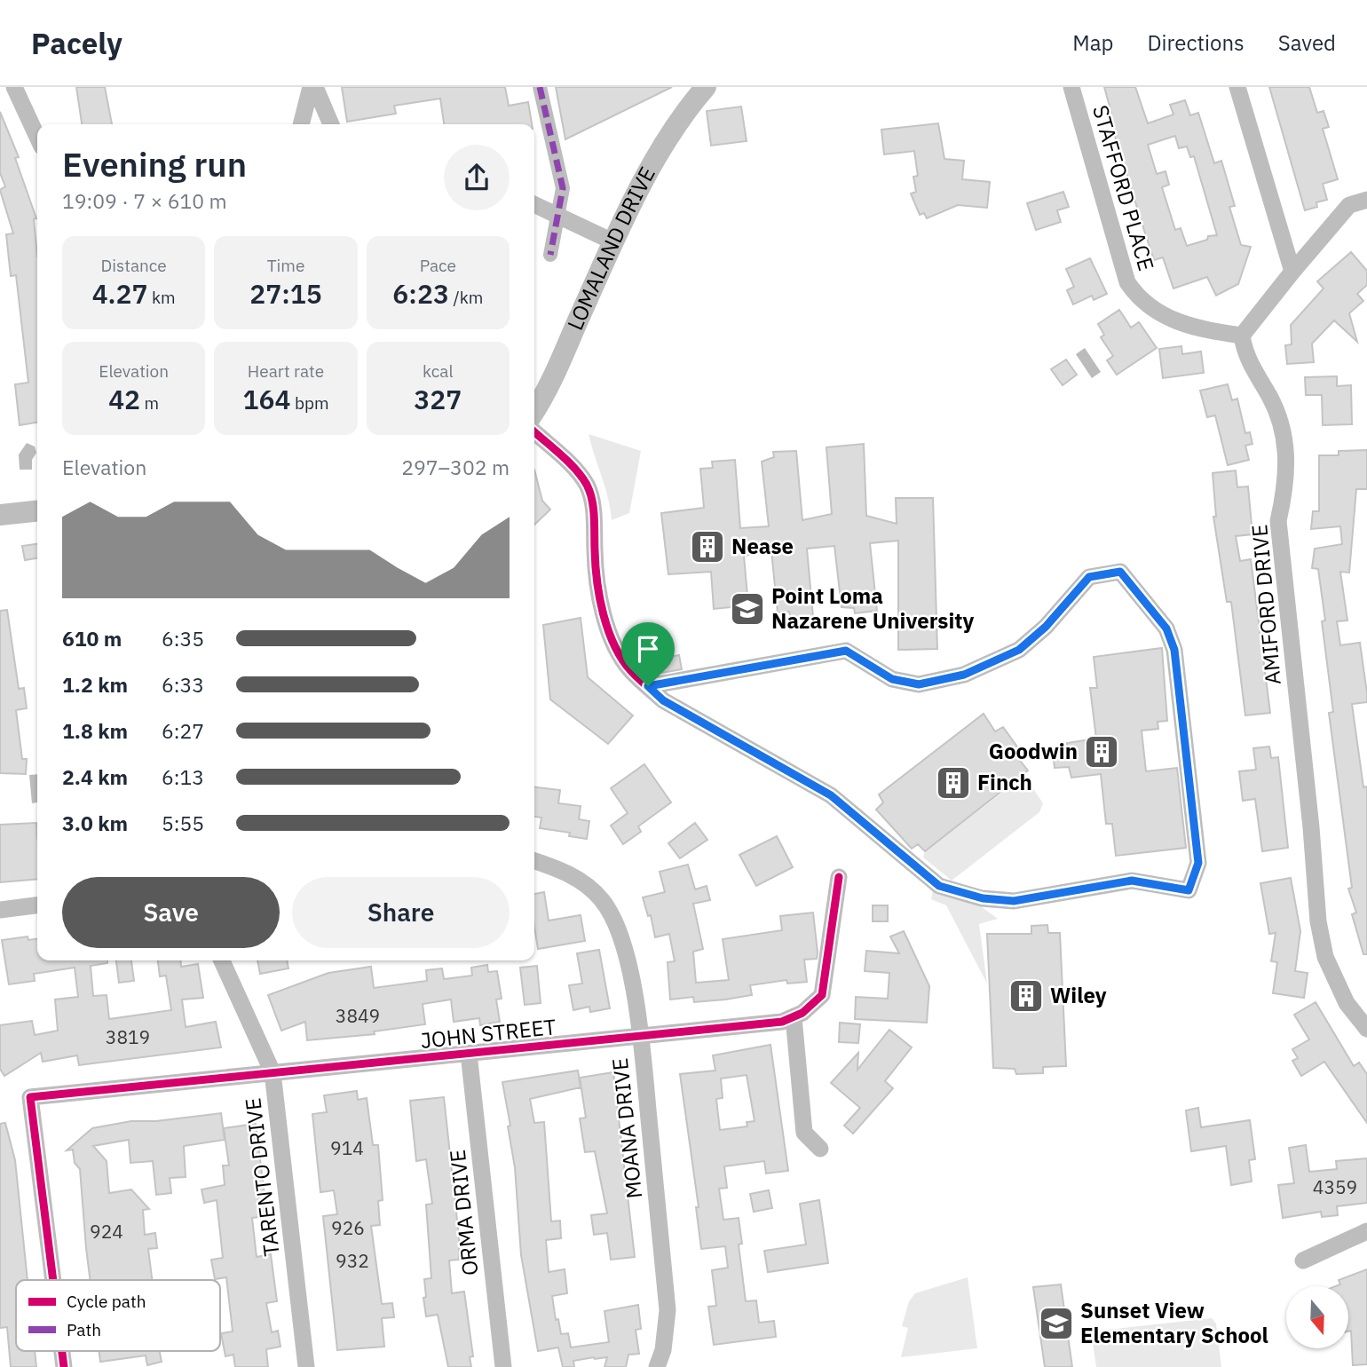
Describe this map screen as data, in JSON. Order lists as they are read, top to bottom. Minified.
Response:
{"streets":{"street":["STAFFORD PLACE","LOMALAND DRIVE","AMIFORD DRIVE","JOHN STREET","MOANA DRIVE","TARENTO DRIVE","ORMA DRIVE"]},"crossings":[["STAFFORD PLACE","AMIFORD DRIVE"],["JOHN STREET","MOANA DRIVE"],["JOHN STREET","TARENTO DRIVE"],["JOHN STREET","ORMA DRIVE"]],"places":{"building":["Nease","Goodwin","Finch","Wiley"],"school or university":["Point Loma Nazarene University","Sunset View Elementary School"]},"house_numbers":["3849","3819","914","4359","926","924","932"],"legend":["Cycle path","Path"],"north":"bottom","page":{"header":"Pacely","nav":["Map","Directions","Saved"],"heading":["Evening run","19:09 · 7 × 610 m"],"stats":[["Distance","4.27 km"],["Time","27:15"],["Pace","6:23 /km"],["Elevation","42 m"],["Heart rate","164 bpm"],["kcal","327"]],"chart":["Elevation","297–302 m"],"list":[{"name":"610 m","note":"6:35"},{"name":"1.2 km","note":"6:33"},{"name":"1.8 km","note":"6:27"},{"name":"2.4 km","note":"6:13"},{"name":"3.0 km","note":"5:55"}],"buttons":["Save","Share"]}}
